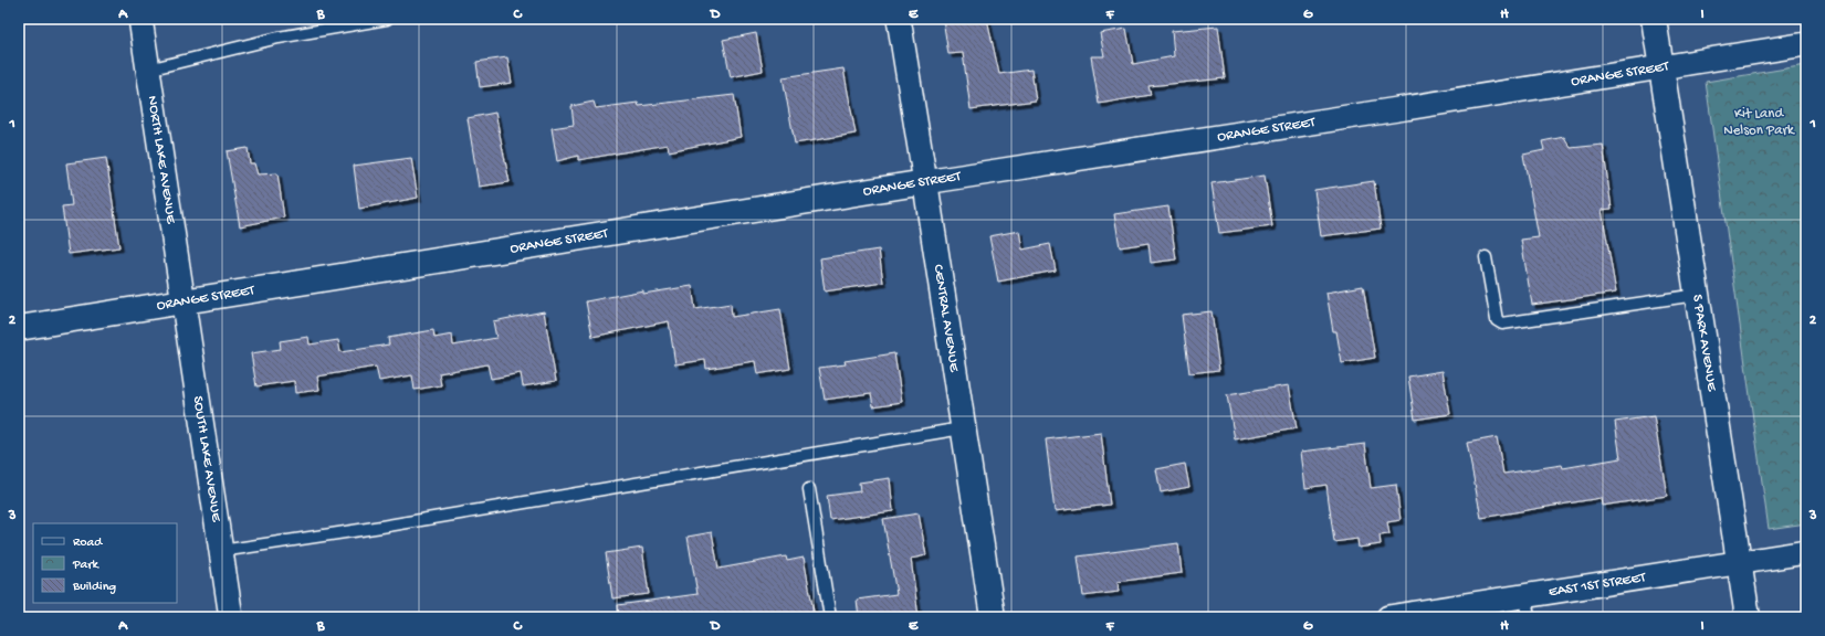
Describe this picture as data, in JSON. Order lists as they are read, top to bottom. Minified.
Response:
{"streets":{"street":["ORANGE STREET","NORTH LAKE AVENUE","CENTRAL AVENUE","S PARK AVENUE","SOUTH LAKE AVENUE","EAST 1ST STREET"]},"crossings":[["ORANGE STREET","NORTH LAKE AVENUE"],["ORANGE STREET","CENTRAL AVENUE"],["ORANGE STREET","S PARK AVENUE"],["ORANGE STREET","SOUTH LAKE AVENUE"],["NORTH LAKE AVENUE","SOUTH LAKE AVENUE"],["S PARK AVENUE","EAST 1ST STREET"]],"parks":["Kit Land Nelson Park"],"legend":["Road","Park","Building"],"grid":{"columns":["A","B","C","D","E","F","G","H","I"],"rows":["1","2","3"]}}
